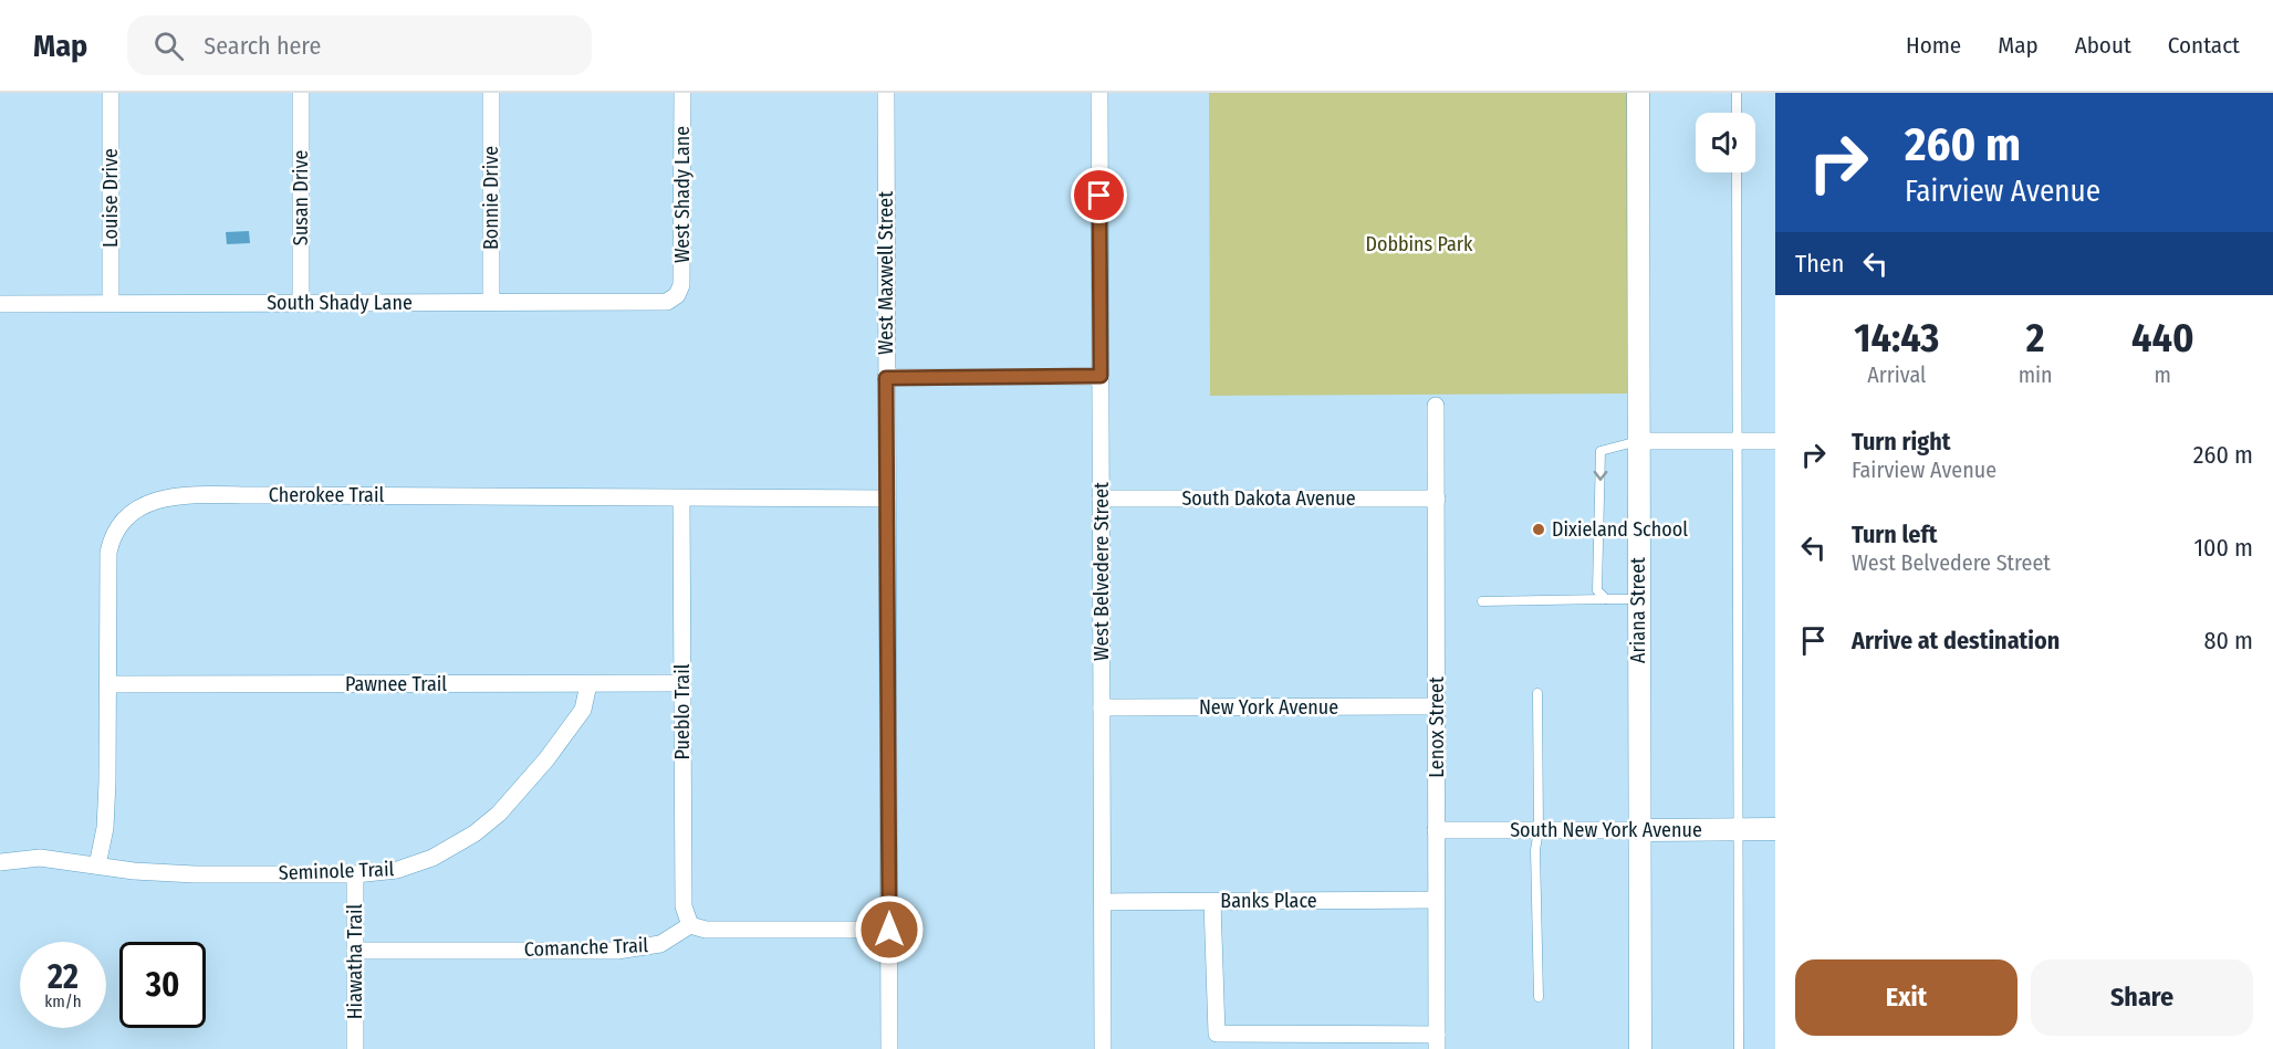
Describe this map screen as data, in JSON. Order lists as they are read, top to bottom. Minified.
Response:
{"streets":{"street":["West Shady Lane","Louise Drive","Susan Drive","Bonnie Drive","West Maxwell Street","South Shady Lane","Cherokee Trail","South Dakota Avenue","West Belvedere Street","Ariana Street","Pawnee Trail","New York Avenue","Pueblo Trail","Lenox Street","South New York Avenue","Seminole Trail","Banks Place","Comanche Trail","Hiawatha Trail"]},"crossings":[["West Shady Lane","South Shady Lane"],["Louise Drive","South Shady Lane"],["Susan Drive","South Shady Lane"],["Bonnie Drive","South Shady Lane"],["West Maxwell Street","Cherokee Trail"],["Cherokee Trail","Pawnee Trail"],["Cherokee Trail","Pueblo Trail"],["Cherokee Trail","Seminole Trail"],["South Dakota Avenue","West Belvedere Street"],["South Dakota Avenue","Lenox Street"],["West Belvedere Street","New York Avenue"],["West Belvedere Street","Banks Place"],["Ariana Street","South New York Avenue"],["Pawnee Trail","Pueblo Trail"],["Pawnee Trail","Seminole Trail"],["New York Avenue","Lenox Street"],["Pueblo Trail","Comanche Trail"],["Lenox Street","South New York Avenue"],["Lenox Street","Banks Place"],["Seminole Trail","Hiawatha Trail"],["Comanche Trail","Hiawatha Trail"]],"parks":["Dobbins Park"],"places":["Dixieland School"],"page":{"header":"Map","search":"Search here","nav":["Home","Map","About","Contact"],"turn":["260 m","Fairview Avenue"],"then":"Then","eta":["14:43","Arrival","2","min","440","m"],"list":[{"name":"Turn right","note":"Fairview Avenue","value":"260 m"},{"name":"Turn left","note":"West Belvedere Street","value":"100 m"},{"name":"Arrive at destination","value":"80 m"}],"speed":"22 km/h","limit":"30","buttons":["Exit","Share"]}}
